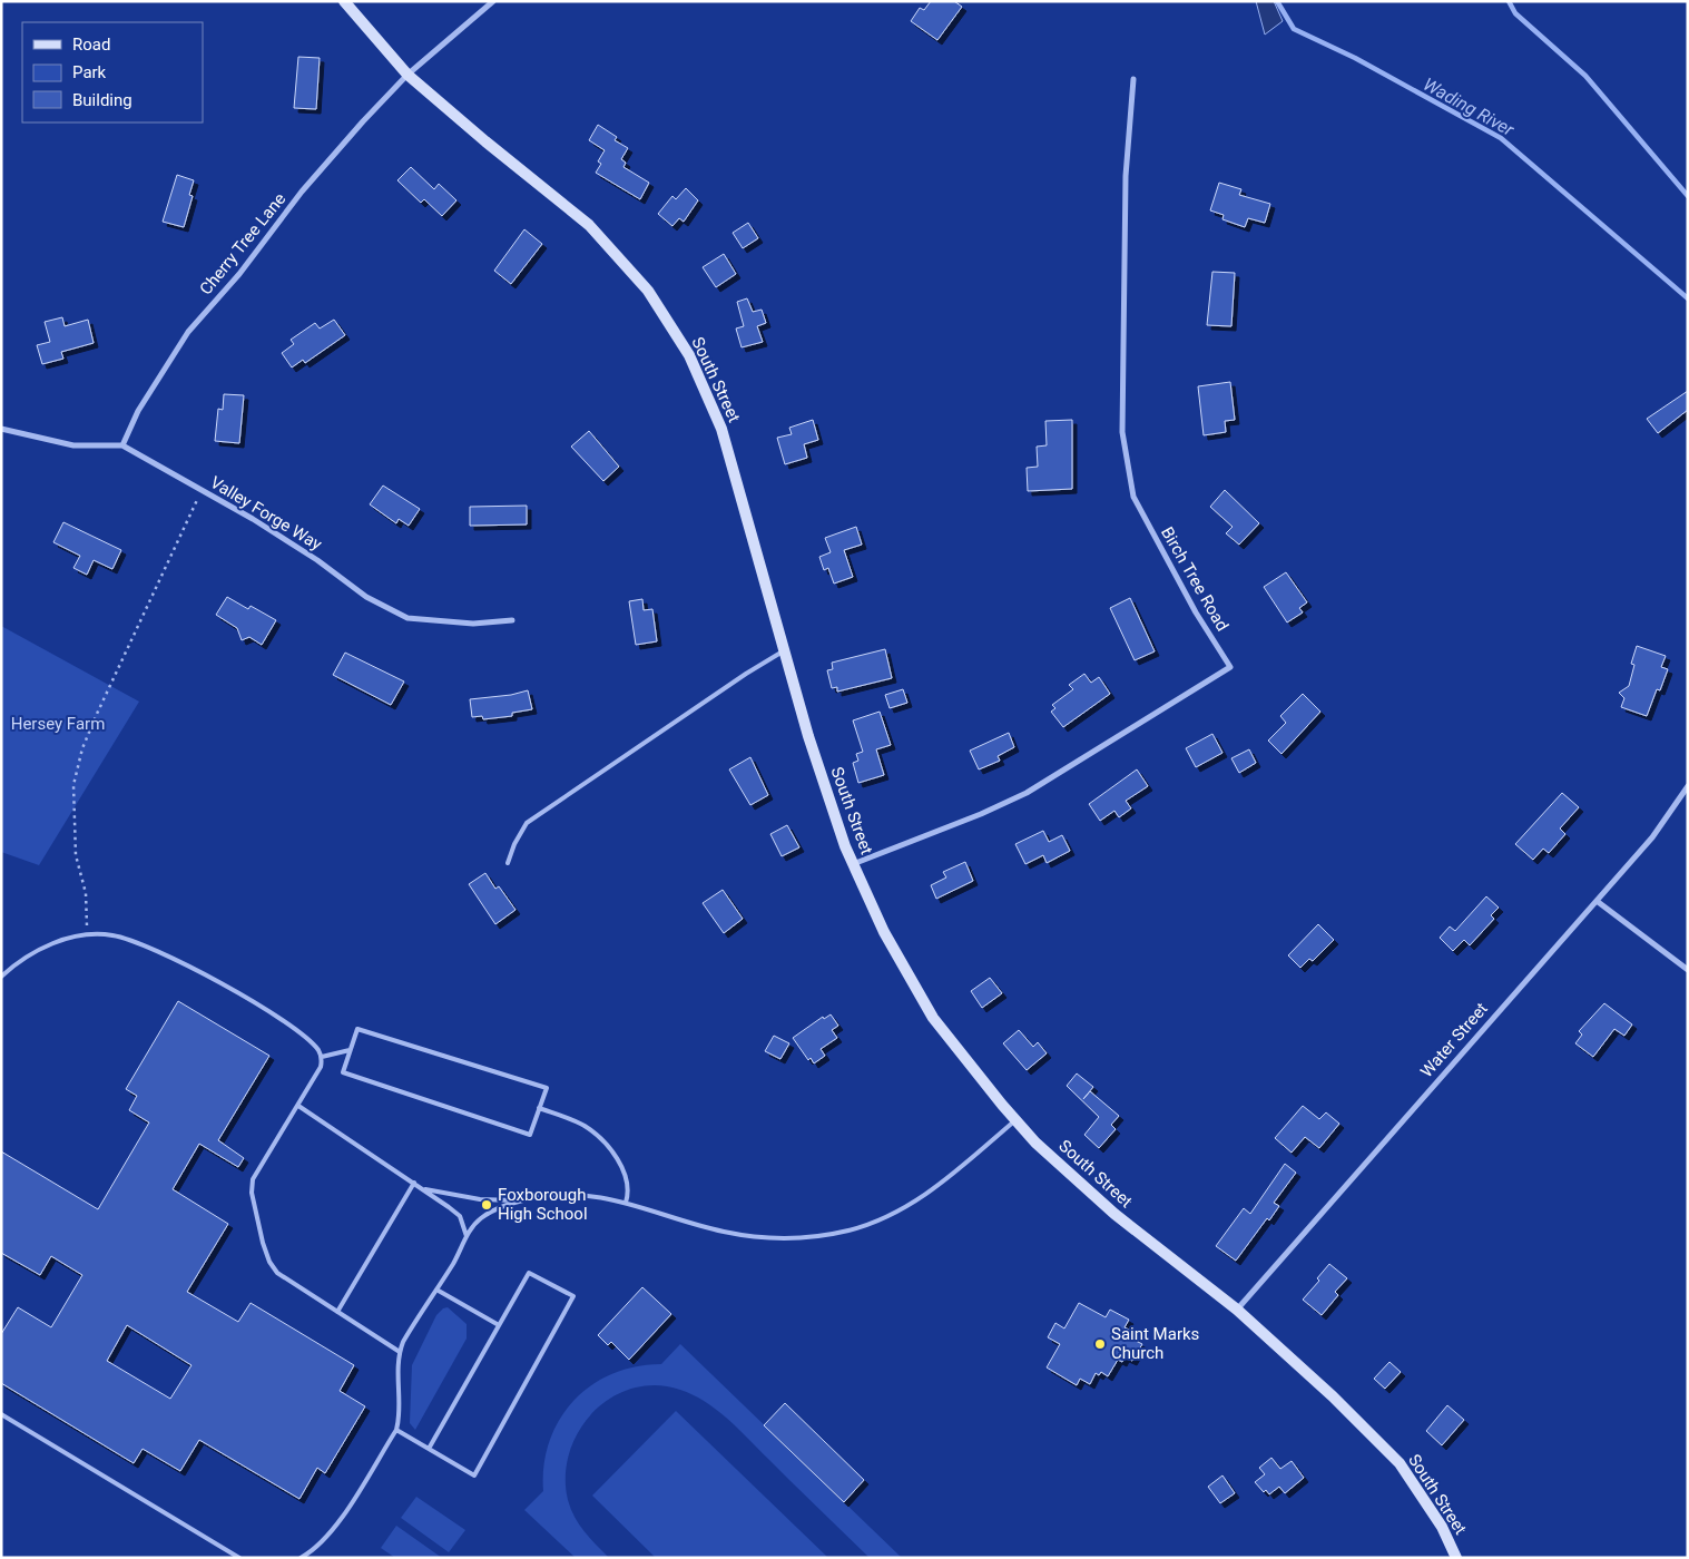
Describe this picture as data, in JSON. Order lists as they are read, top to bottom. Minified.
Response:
{"streets":{"main road":["South Street"],"street":["Cherry Tree Lane","Valley Forge Way","Birch Tree Road","Water Street"]},"crossings":[["Cherry Tree Lane","South Street"],["Cherry Tree Lane","Valley Forge Way"],["South Street","Birch Tree Road"],["South Street","Water Street"]],"water":["Wading River"],"parks":["Hersey Farm"],"places":["Foxborough High School","Saint Marks Church"],"legend":["Road","Park","Building"]}
